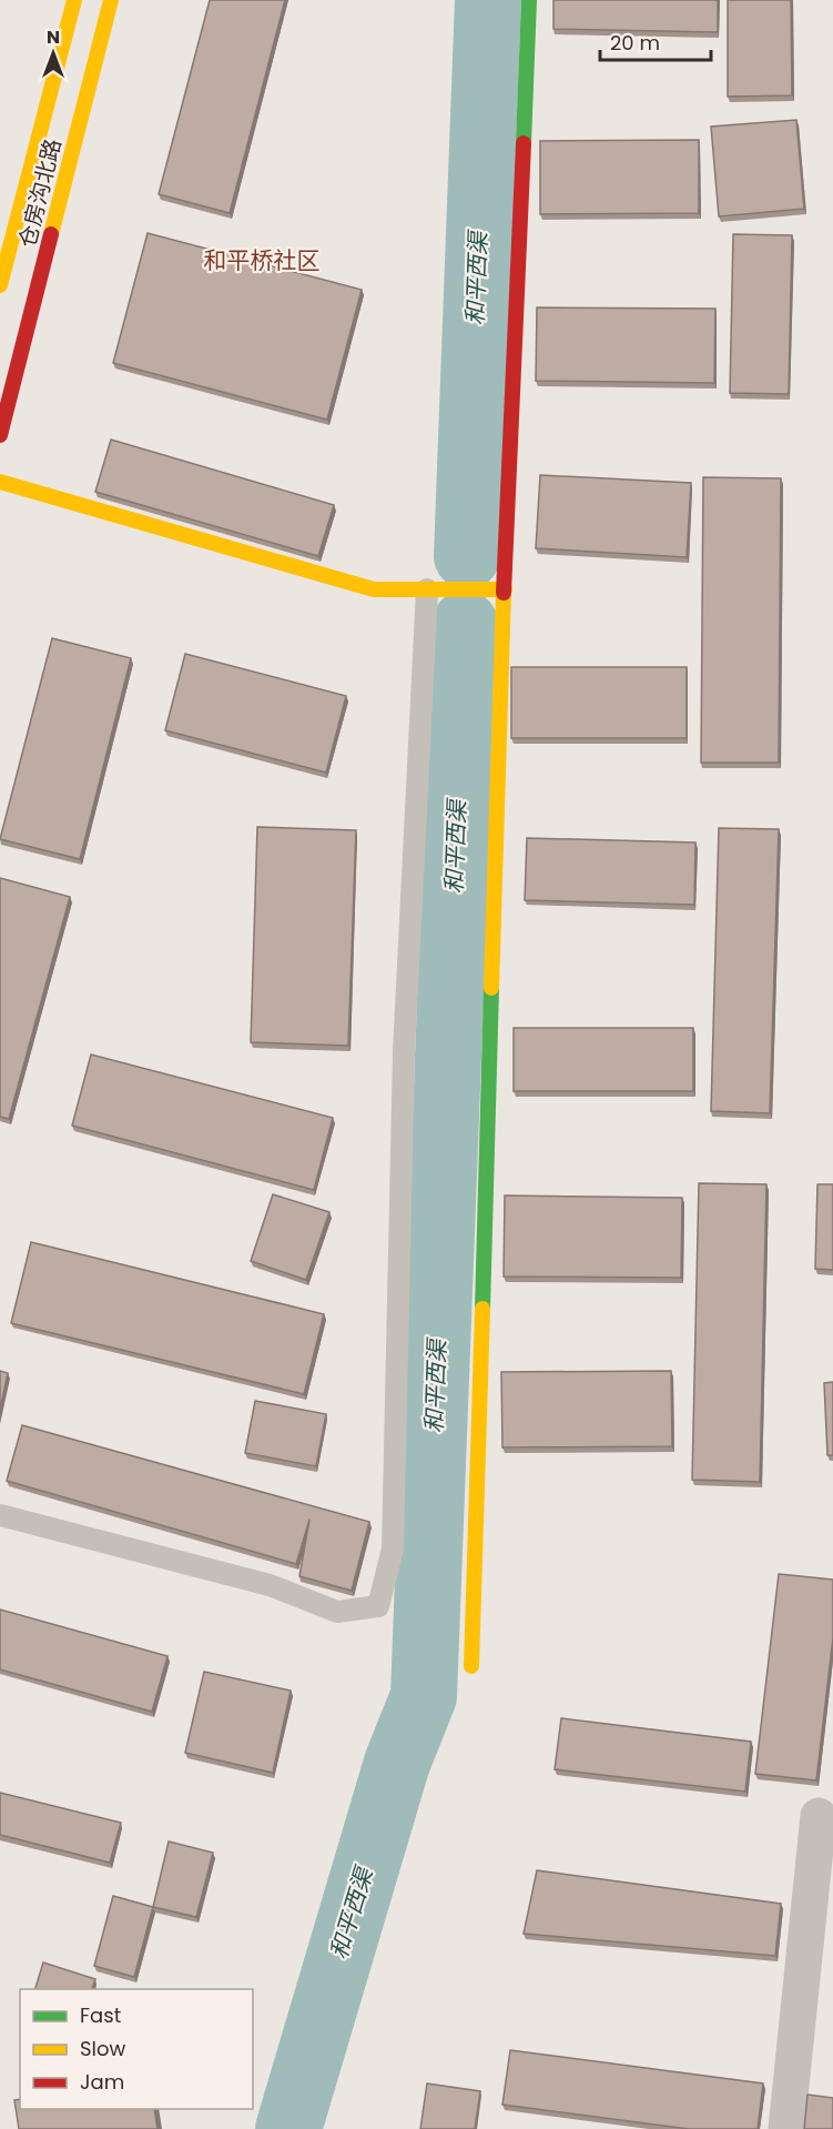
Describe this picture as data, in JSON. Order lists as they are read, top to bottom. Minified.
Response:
{"streets":{"street":["仓房沟北路"]},"districts":["和平桥社区"],"water":["和平西渠"],"legend":["Fast","Slow","Jam"],"scale_bar":"20 m","north":"top"}
